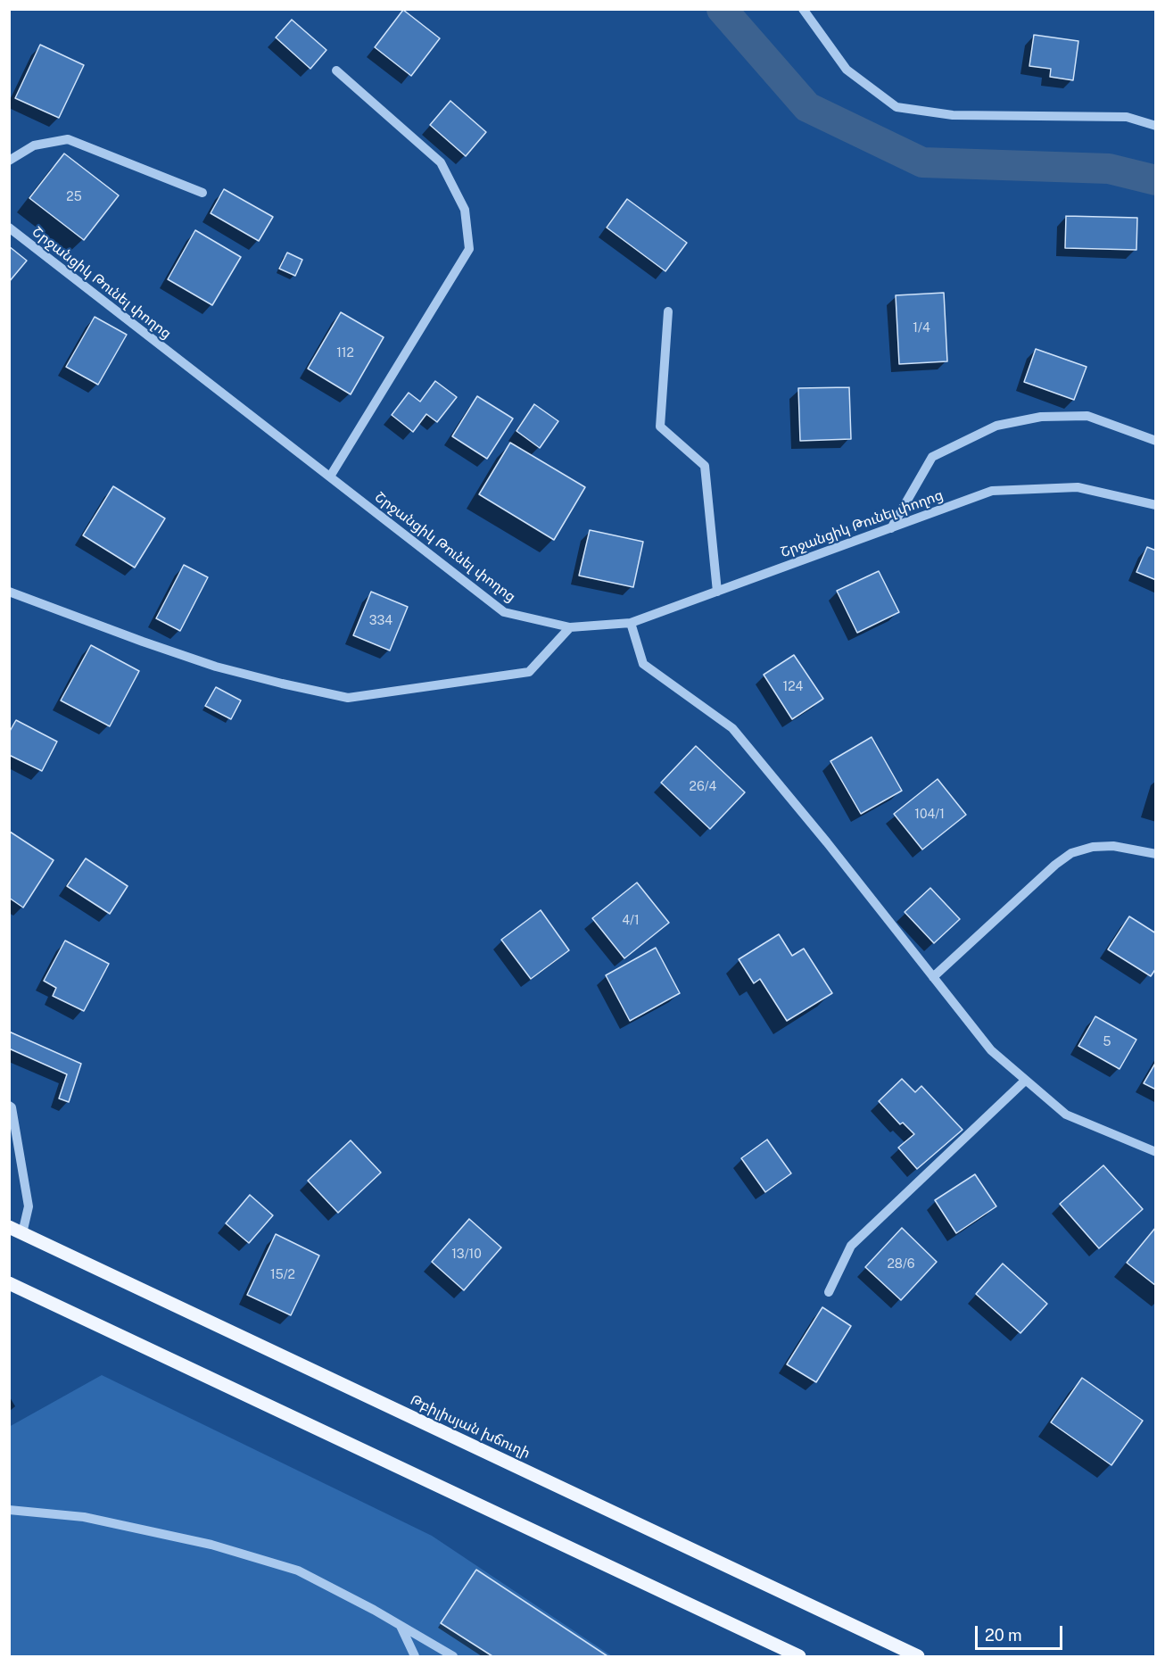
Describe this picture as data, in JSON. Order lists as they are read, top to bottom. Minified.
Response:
{"streets":{"main road":["Թբիլիսյան խճուղի"],"street":["Շրջանցիկ Թունել փողոց"]},"house_numbers":["25","1/4","112","334","124","26/4","104/1","4/1","5","13/10","28/6","15/2"],"scale_bar":"20 m"}
